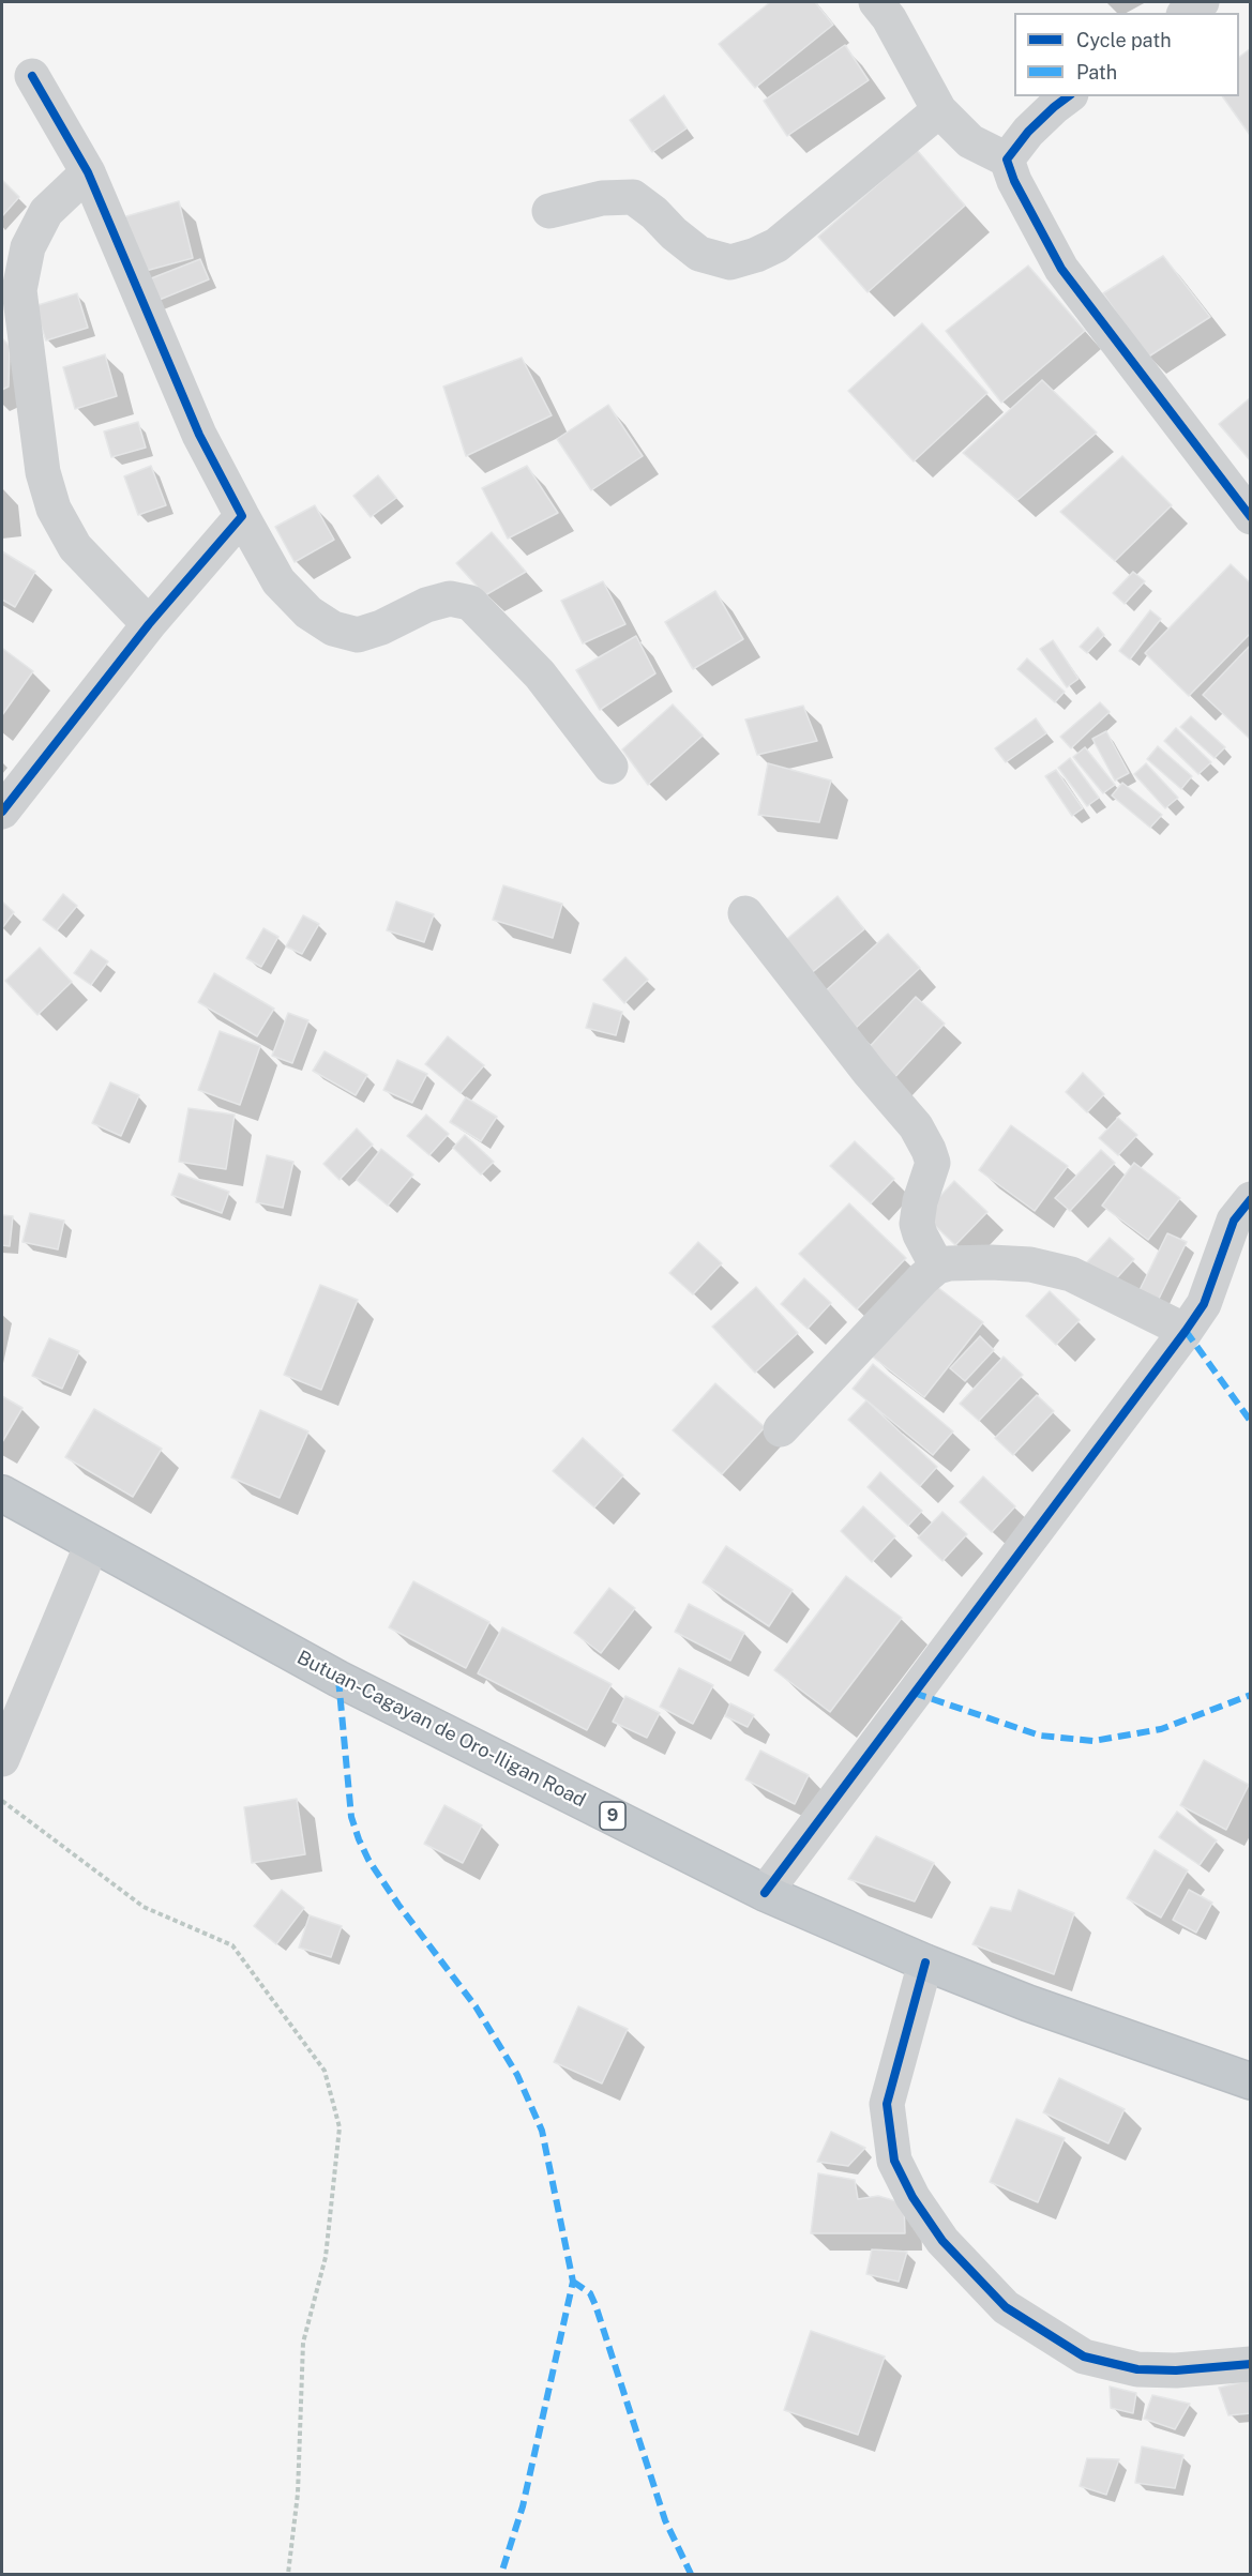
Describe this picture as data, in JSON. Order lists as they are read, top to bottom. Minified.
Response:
{"streets":{"highway":["Butuan-Cagayan de Oro-Iligan Road","9"]},"legend":["Cycle path","Path"]}
